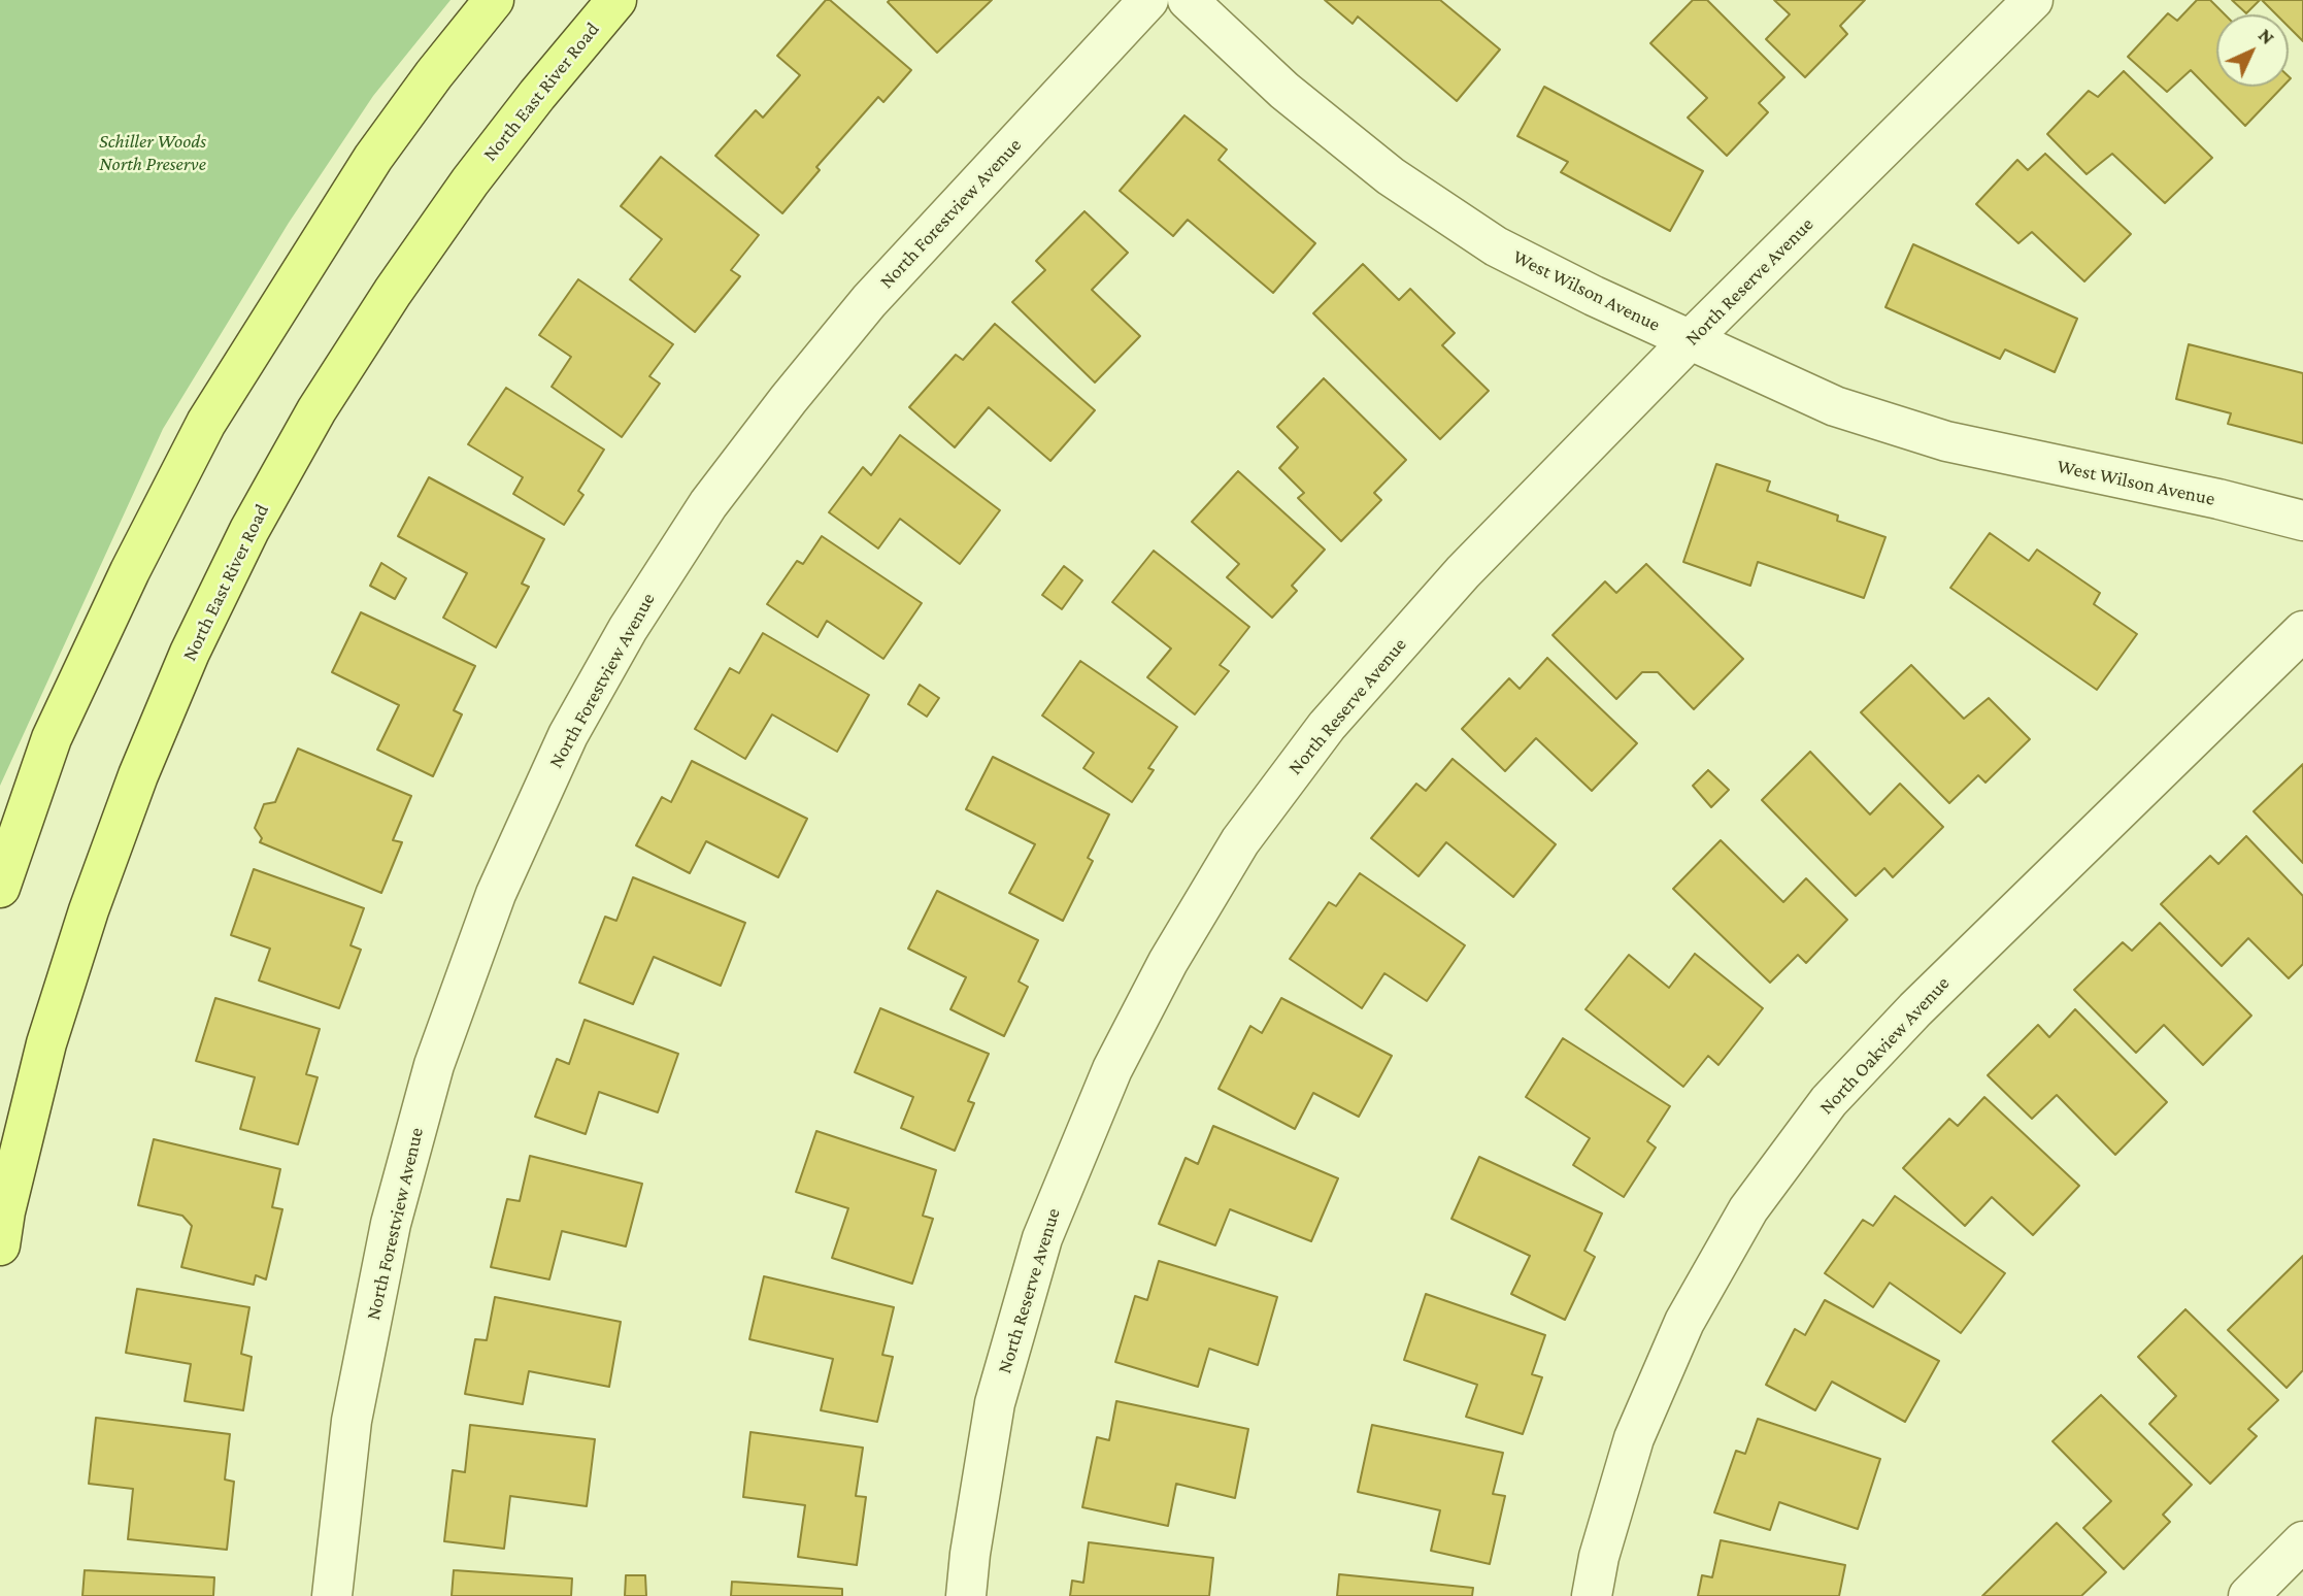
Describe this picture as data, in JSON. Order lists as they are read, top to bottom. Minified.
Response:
{"streets":{"main road":["North East River Road"],"street":["North Forestview Avenue","North Reserve Avenue","West Wilson Avenue","North Oakview Avenue"]},"crossings":[["North Reserve Avenue","West Wilson Avenue"]],"parks":["Schiller Woods North Preserve"],"north":"top right"}
